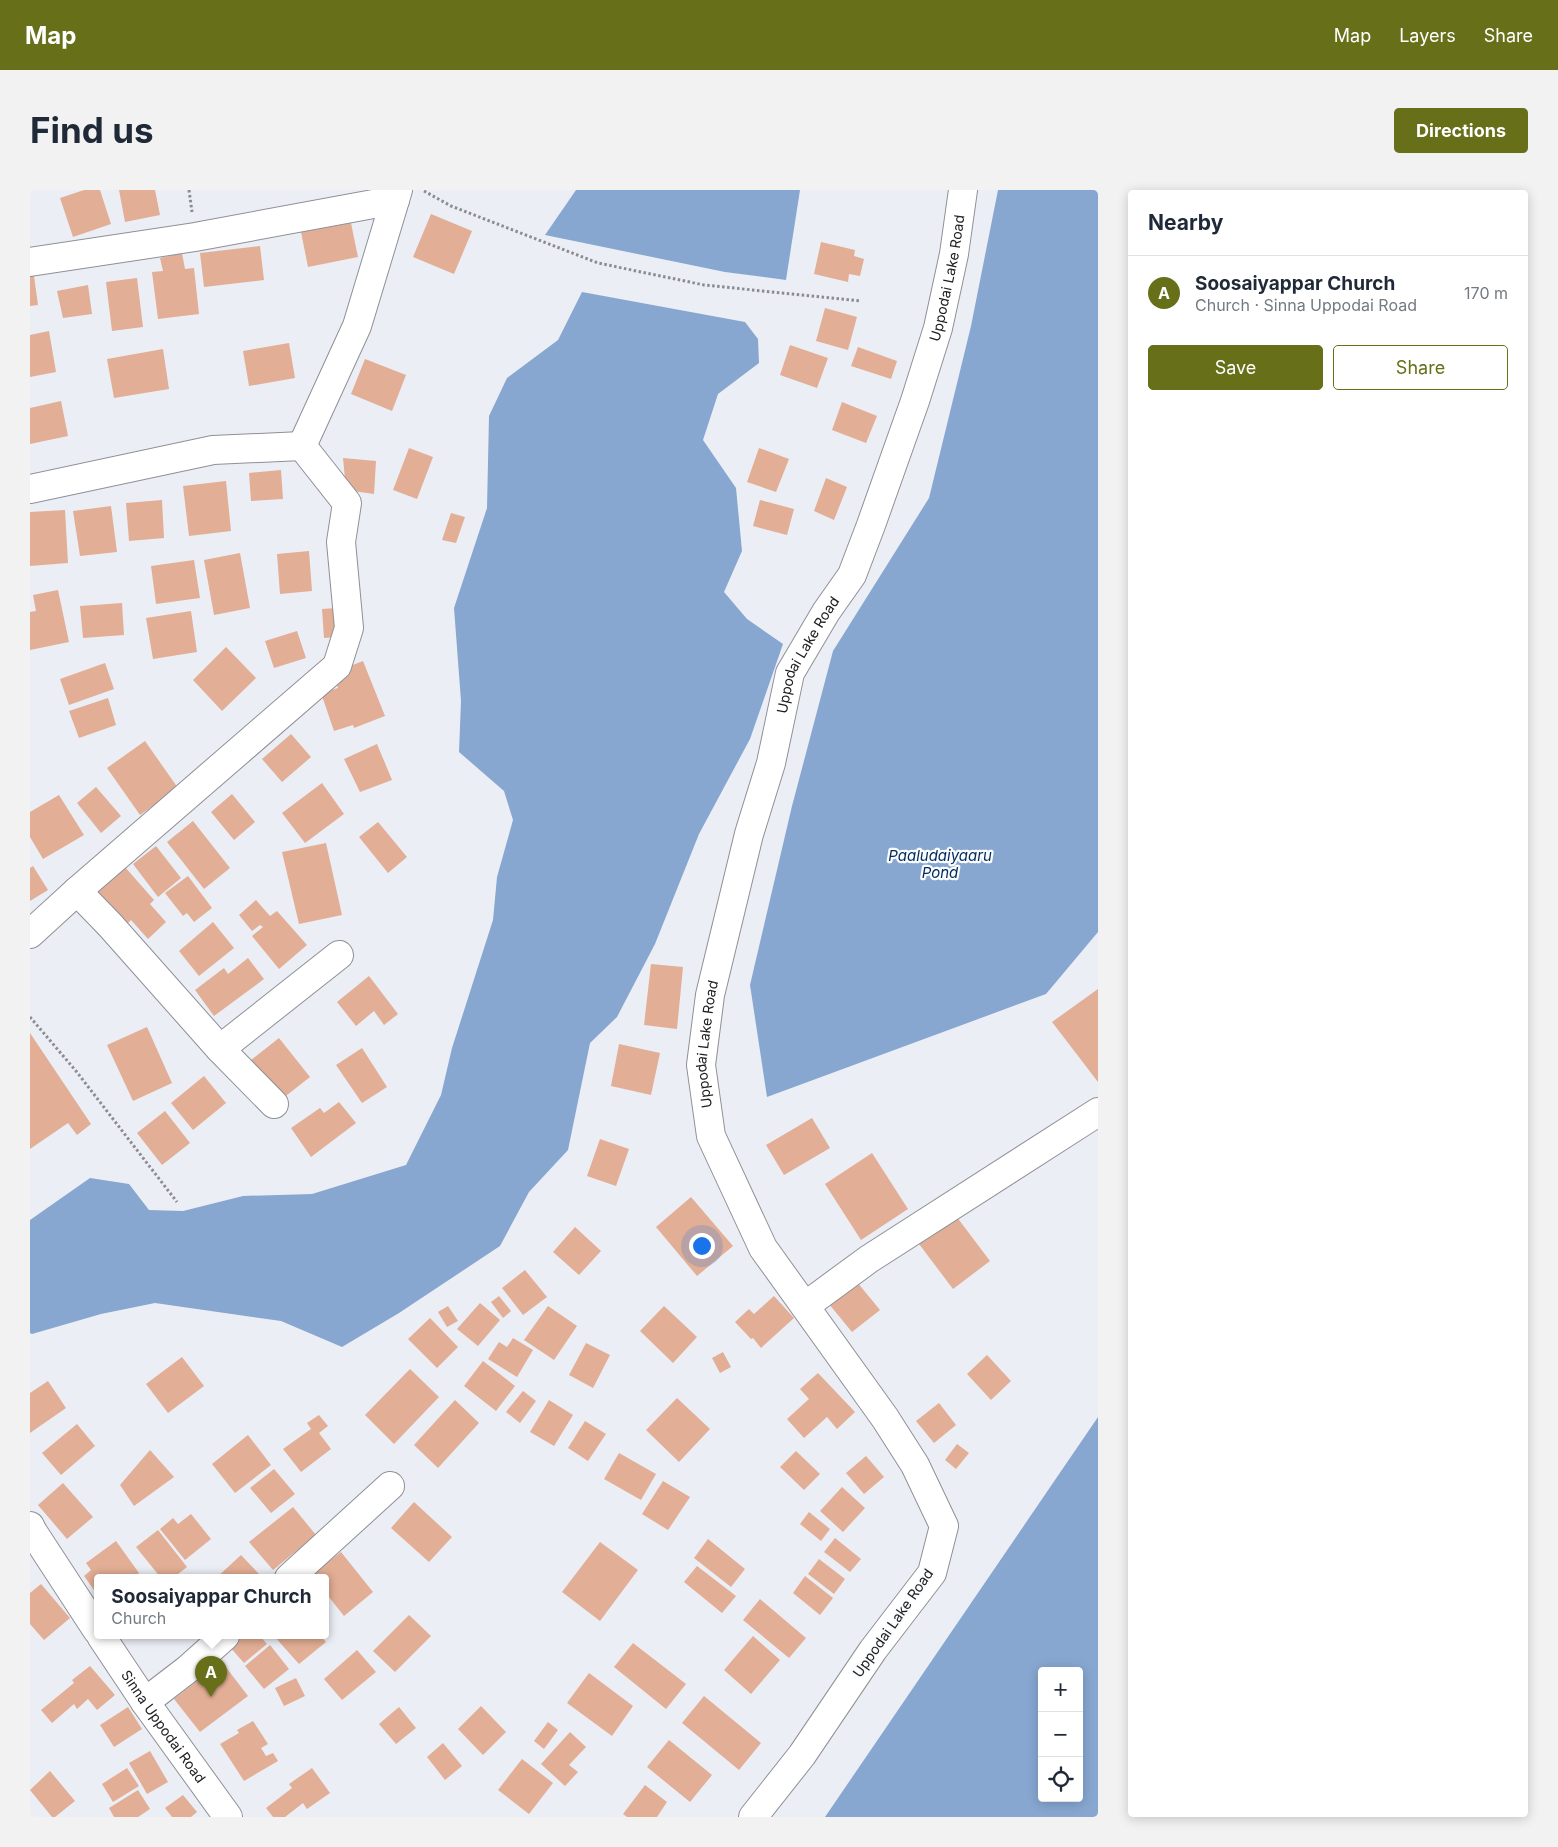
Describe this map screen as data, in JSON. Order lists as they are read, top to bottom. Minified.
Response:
{"streets":{"street":["Uppodai Lake Road","Sinna Uppodai Road"]},"water":["Paaludaiyaaru Pond"],"page":{"header":"Map","nav":["Map","Layers","Share"],"buttons":["Directions",["Save","Share"]],"title":"Find us","heading":"Nearby","list":[{"mark":"A","name":"Soosaiyappar Church","note":"Church · Sinna Uppodai Road","value":"170 m"}],"popup":["Soosaiyappar Church","Church"],"pins":"A","map_buttons":["+","−"]}}
